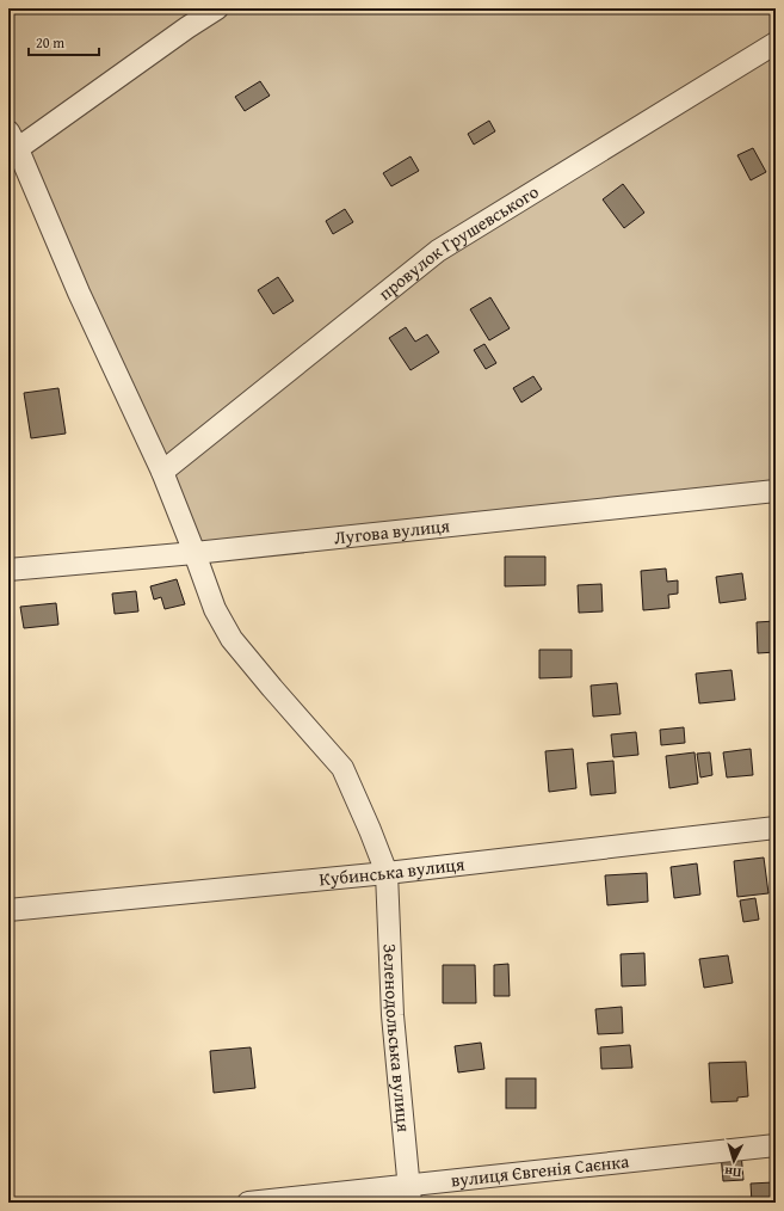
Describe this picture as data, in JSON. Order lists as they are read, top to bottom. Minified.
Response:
{"streets":{"street":["провулок Грушевського","Лугова вулиця","Кубинська вулиця","Зеленодольська вулиця","вулиця Євгенія Саєнка"]},"crossings":[["провулок Грушевського","Зеленодольська вулиця"],["Лугова вулиця","Зеленодольська вулиця"],["Кубинська вулиця","Зеленодольська вулиця"],["Зеленодольська вулиця","вулиця Євгенія Саєнка"]],"scale_bar":"20 m","north":"bottom"}
